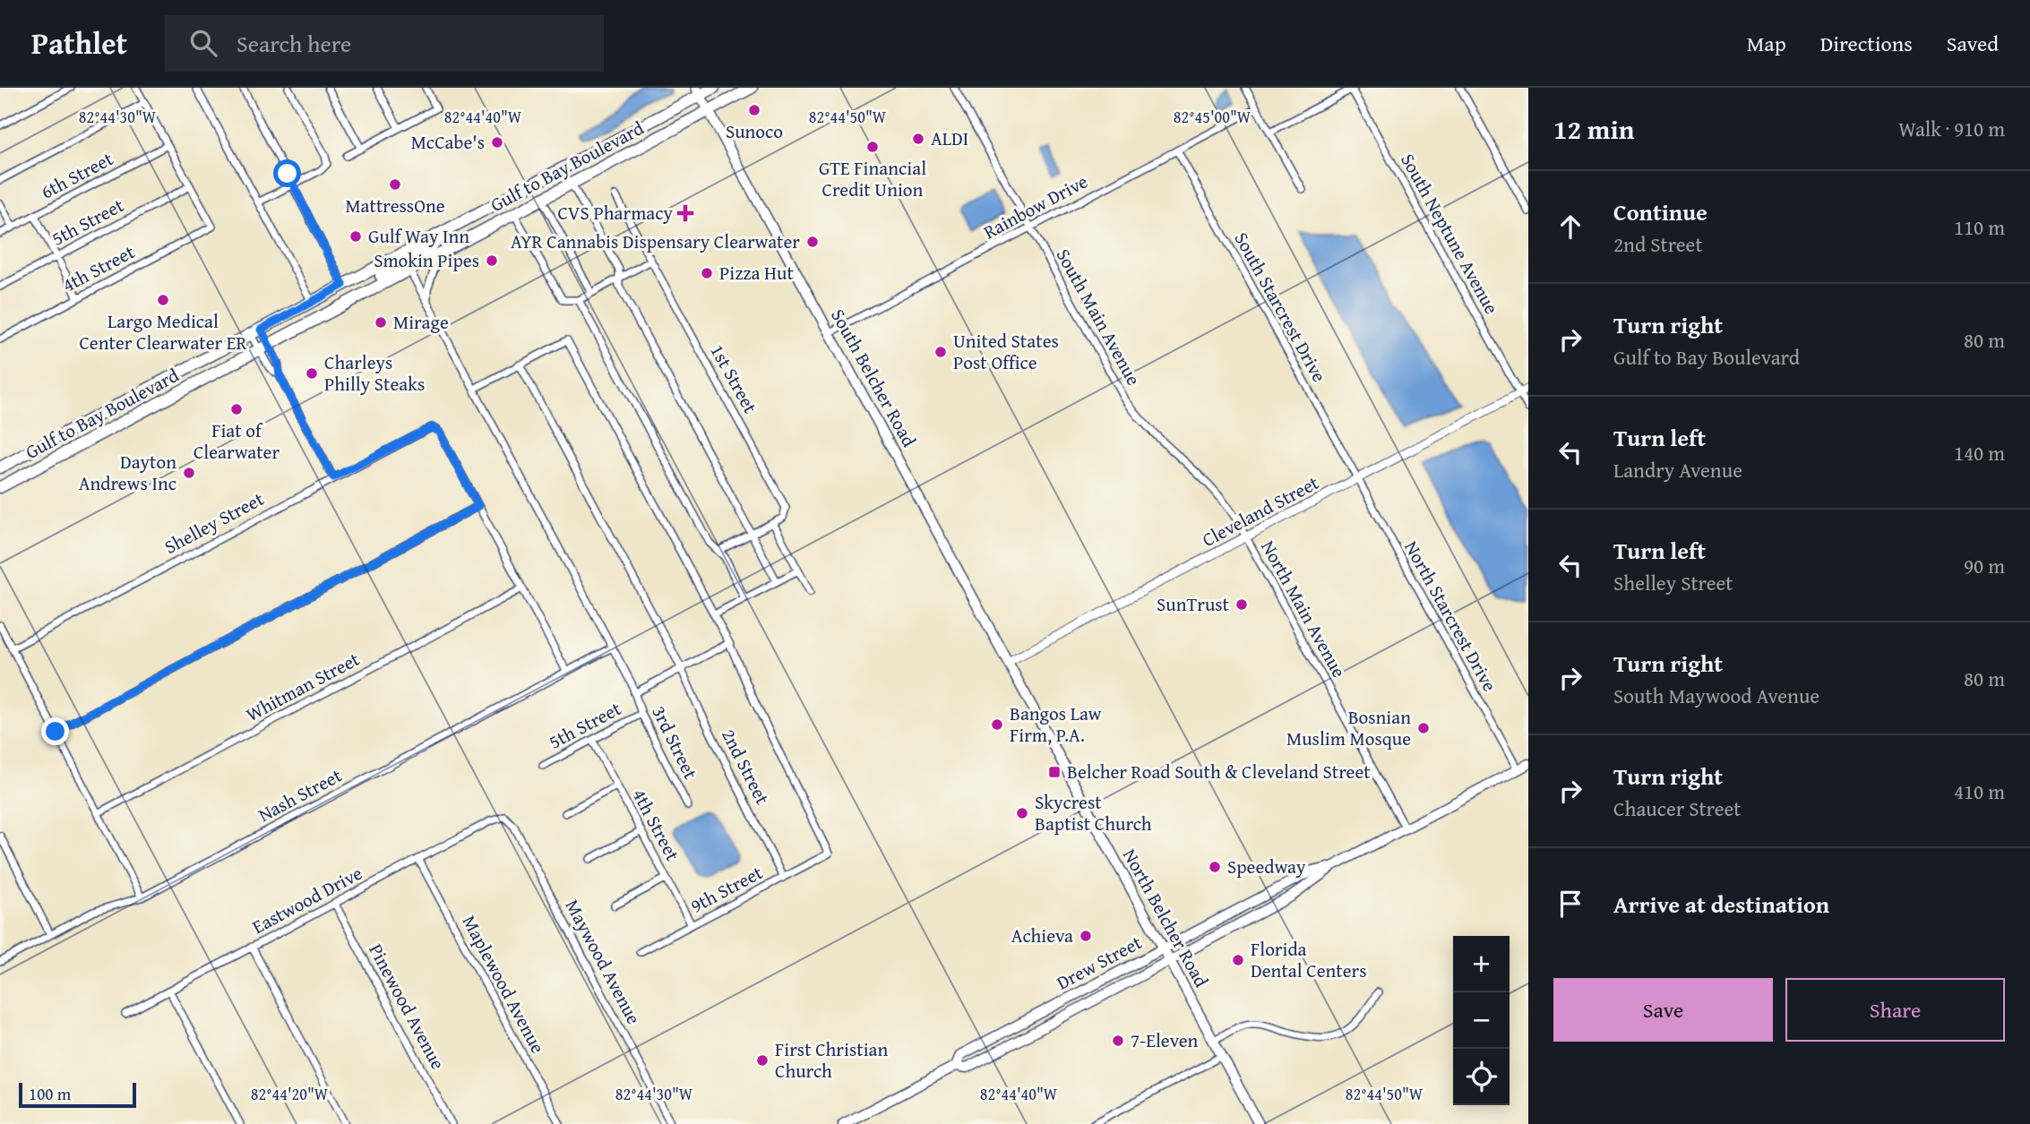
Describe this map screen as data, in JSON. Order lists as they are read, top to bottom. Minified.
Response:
{"streets":{"main road":["Gulf to Bay Boulevard","South Belcher Road","North Belcher Road","Drew Street"],"street":["6th Street","Rainbow Drive","5th Street","South Neptune Avenue","4th Street","South Starcrest Drive","South Main Avenue","1st Street","Cleveland Street","Shelley Street","North Main Avenue","North Starcrest Drive","Whitman Street","3rd Street","2nd Street","Nash Street","9th Street","Eastwood Drive","Maywood Avenue","Maplewood Avenue","Pinewood Avenue"]},"crossings":[["Gulf to Bay Boulevard","South Belcher Road"],["Gulf to Bay Boulevard","3rd Street"],["Rainbow Drive","South Starcrest Drive"],["Rainbow Drive","South Main Avenue"],["Rainbow Drive","South Belcher Road"],["5th Street","4th Street"],["5th Street","3rd Street"],["South Neptune Avenue","Cleveland Street"],["4th Street","9th Street"],["South Starcrest Drive","Cleveland Street"],["South Starcrest Drive","North Starcrest Drive"],["South Main Avenue","Cleveland Street"],["South Main Avenue","North Main Avenue"],["South Belcher Road","Cleveland Street"],["South Belcher Road","North Belcher Road"],["Cleveland Street","North Main Avenue"],["Cleveland Street","North Starcrest Drive"],["Cleveland Street","North Belcher Road"],["North Main Avenue","Drew Street"],["North Starcrest Drive","Drew Street"],["3rd Street","Nash Street"],["2nd Street","9th Street"],["Eastwood Drive","Maywood Avenue"],["Eastwood Drive","Maplewood Avenue"],["Eastwood Drive","Pinewood Avenue"],["North Belcher Road","Drew Street"]],"places":{"other":["Sunoco","ALDI","McCabe's","GTE Financial Credit Union","MattressOne","Gulf Way Inn","AYR Cannabis Dispensary Clearwater","Smokin Pipes","Pizza Hut","Largo Medical Center Clearwater ER","Mirage","United States Post Office","Charleys Philly Steaks","Fiat of Clearwater","Dayton Andrews Inc","SunTrust","Bangos Law Firm, P.A.","Bosnian Muslim Mosque","Skycrest Baptist Church","Speedway","Achieva","Florida Dental Centers","7-Eleven","First Christian Church"],"health":["CVS Pharmacy"],"transit":["Belcher Road South & Cleveland Street"]},"scale_bar":"100 m","page":{"header":"Pathlet","search":"Search here","nav":["Map","Directions","Saved"],"heading":["12 min","Walk · 910 m"],"list":[["Continue","2nd Street","110 m"],["Turn right","Gulf to Bay Boulevard","80 m"],["Turn left","Landry Avenue","140 m"],["Turn left","Shelley Street","90 m"],["Turn right","South Maywood Avenue","80 m"],["Turn right","Chaucer Street","410 m"],"Arrive at destination"],"map_buttons":["+","−"],"buttons":["Save","Share"],"scale":"100 m"},"coordinates":["82°44'30\"W","82°44'40\"W","82°44'50\"W","82°45'00\"W","82°44'20\"W"]}
